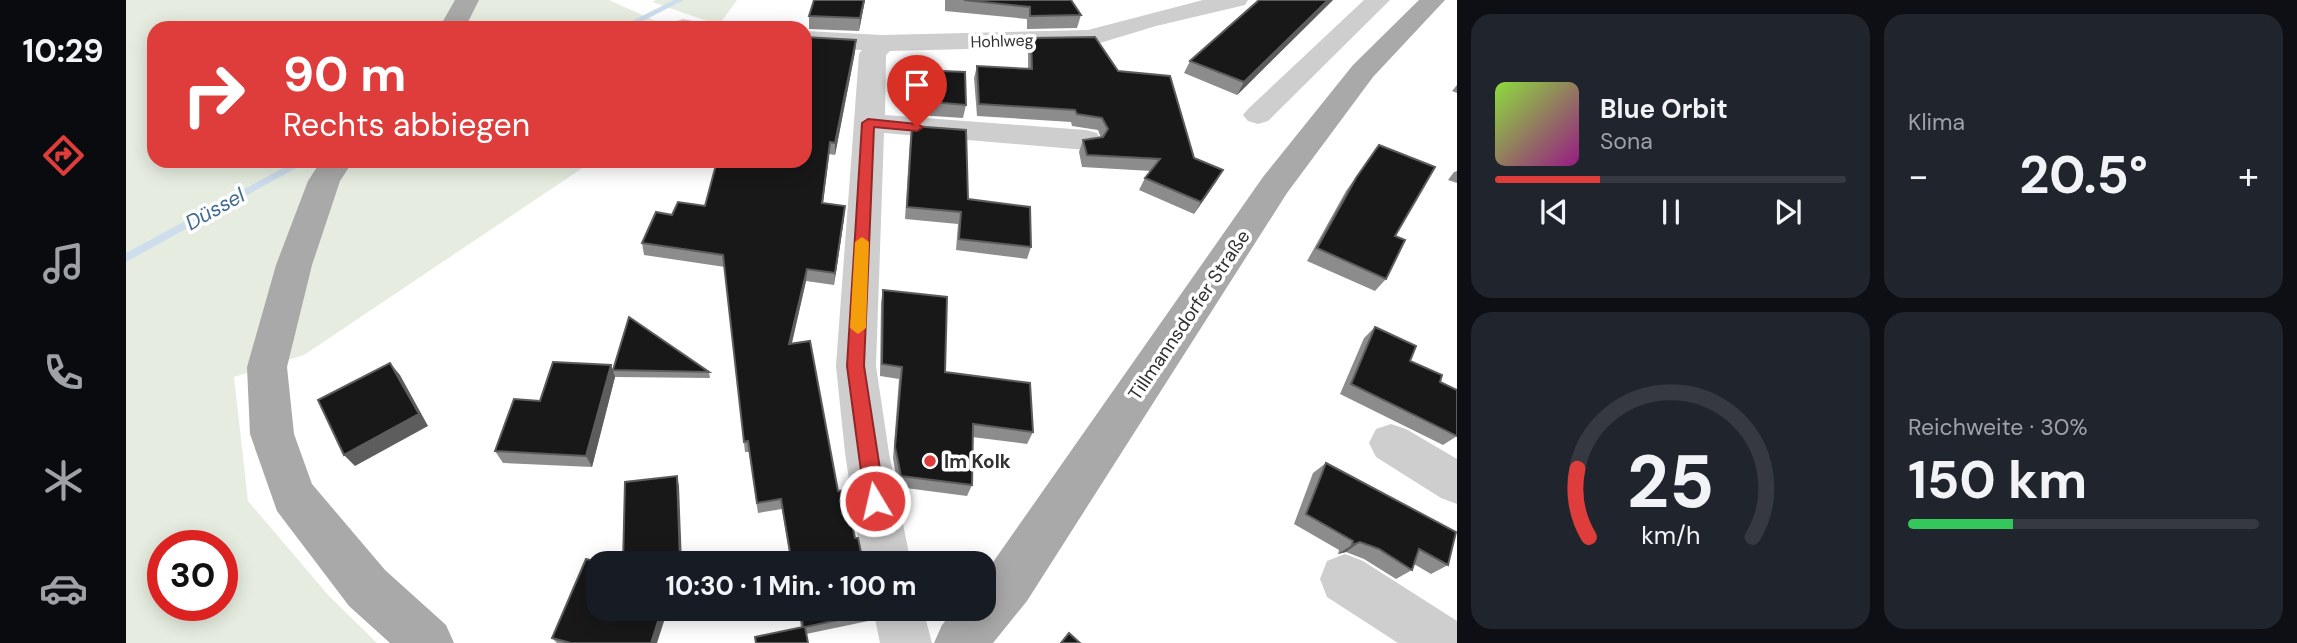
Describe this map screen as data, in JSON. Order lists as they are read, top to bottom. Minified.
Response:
{"streets":{"main road":["Tillmannsdorfer Straße"],"street":["Hohlweg"]},"water":["Düssel"],"places":["Im Kolk"],"page":{"tabs":"10:29","tile":["Klima",["Reichweite · 30%","150 km"]],"turn":["90 m","Rechts abbiegen"],"song":["Blue Orbit","Sona"],"heat":["−","20.5°","+"],"limit":"30","trip":"10:30 · 1 Min. · 100 m","gauge":["25","km/h"]}}
